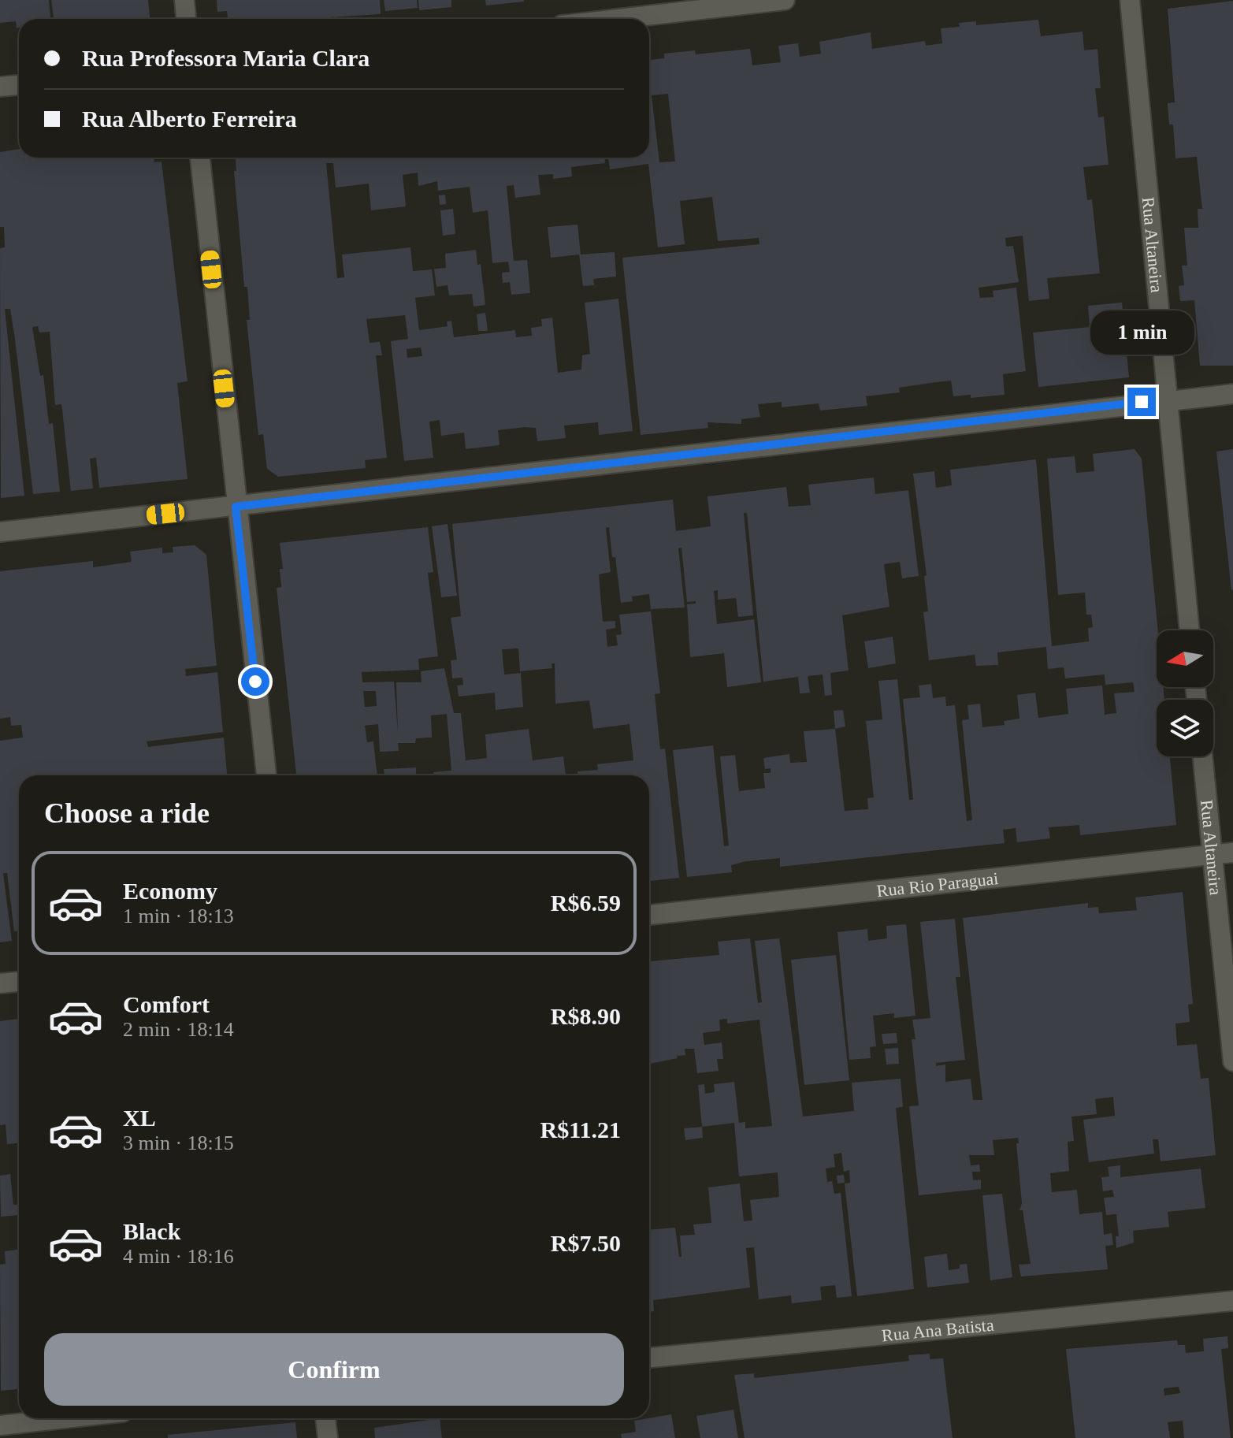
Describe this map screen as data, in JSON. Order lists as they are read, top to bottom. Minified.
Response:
{"streets":{"street":["Rua Altaneira","Rua Rio Paraguai","Rua Ana Batista"]},"crossings":[["Rua Altaneira","Rua Rio Paraguai"]],"north":"left","page":{"banner":["Rua Professora Maria Clara","Rua Alberto Ferreira"],"bubble":"1 min","heading":"Choose a ride","list":[{"name":"Economy","note":"1 min · 18:13","value":"R$6.59"},{"name":"Comfort","note":"2 min · 18:14","value":"R$8.90"},{"name":"XL","note":"3 min · 18:15","value":"R$11.21"},{"name":"Black","note":"4 min · 18:16","value":"R$7.50"}],"buttons":"Confirm"}}
